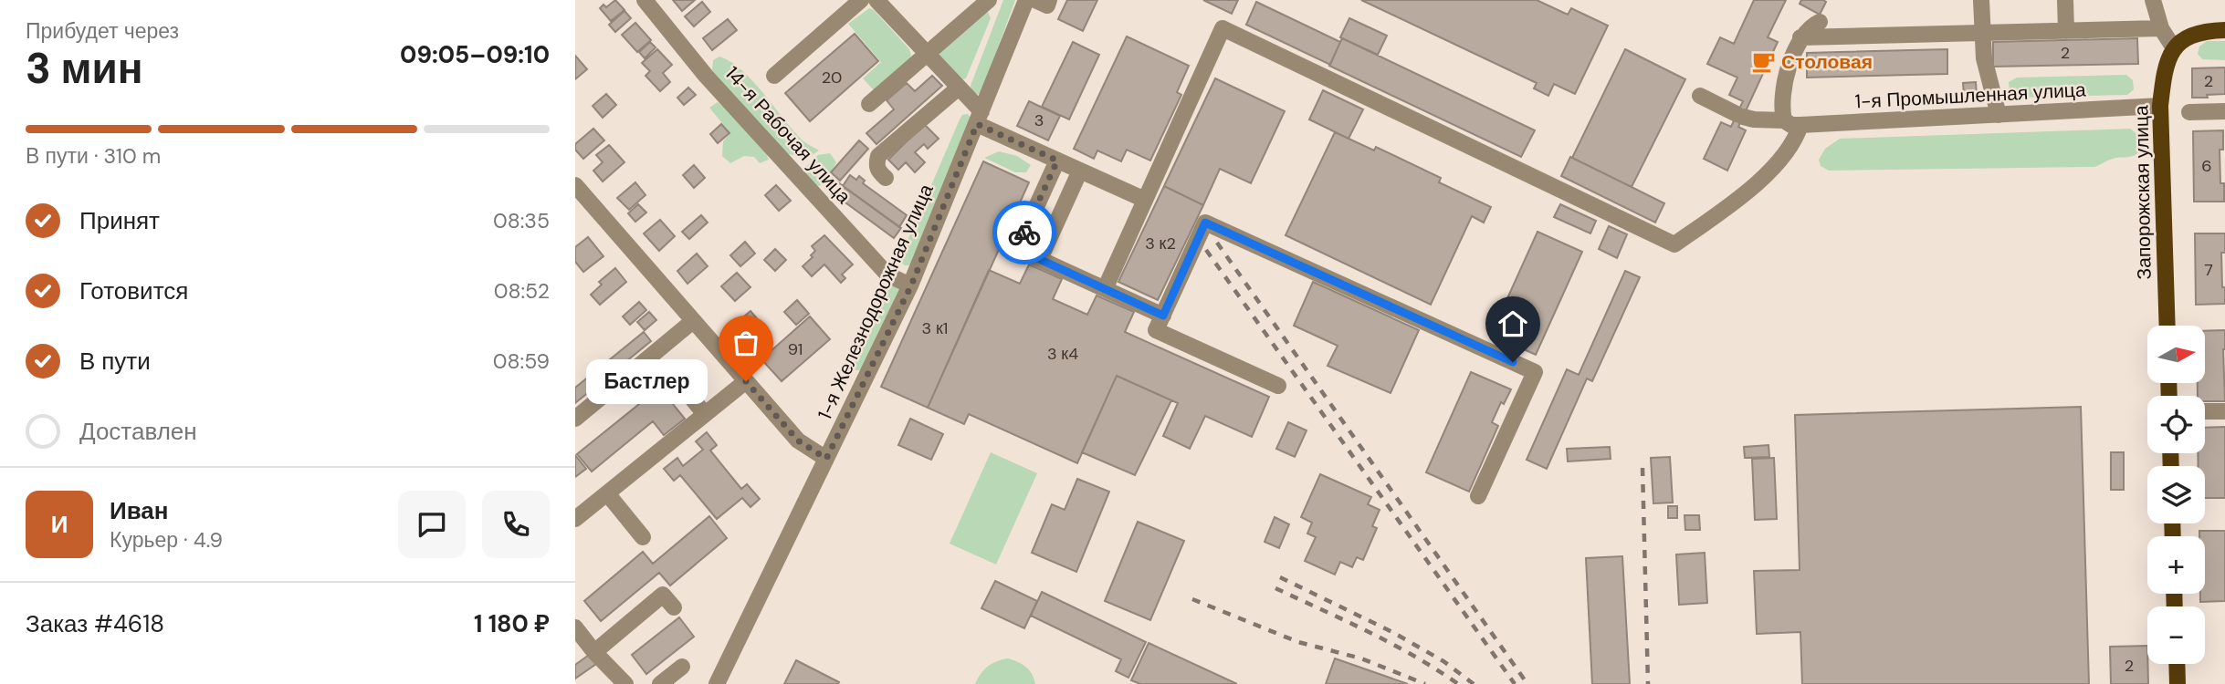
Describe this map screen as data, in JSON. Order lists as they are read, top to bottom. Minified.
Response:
{"streets":{"main road":["Запорожская улица"],"street":["1-я Промышленная улица","14-я Рабочая улица","1-я Железнодорожная улица"]},"crossings":[["1-я Промышленная улица","Запорожская улица"],["14-я Рабочая улица","1-я Железнодорожная улица"]],"places":{"cafe":["Столовая"],"other":["Бастлер"]},"house_numbers":["2","20","2","3","6","3 к2","7","3 к1","91","3 к4","2"],"north":"right","page":{"heading":["3 мин","Прибудет через","09:05–09:10"],"panel":["Иван","Курьер · 4.9","Заказ #4618","1 180 ₽"],"bar":"В пути · 310 m","list":[["Принят","08:35"],["Готовится","08:52"],["В пути","08:59"],"Доставлен"],"map_buttons":["+","−"],"bubble":"Бастлер","round":"И"}}
